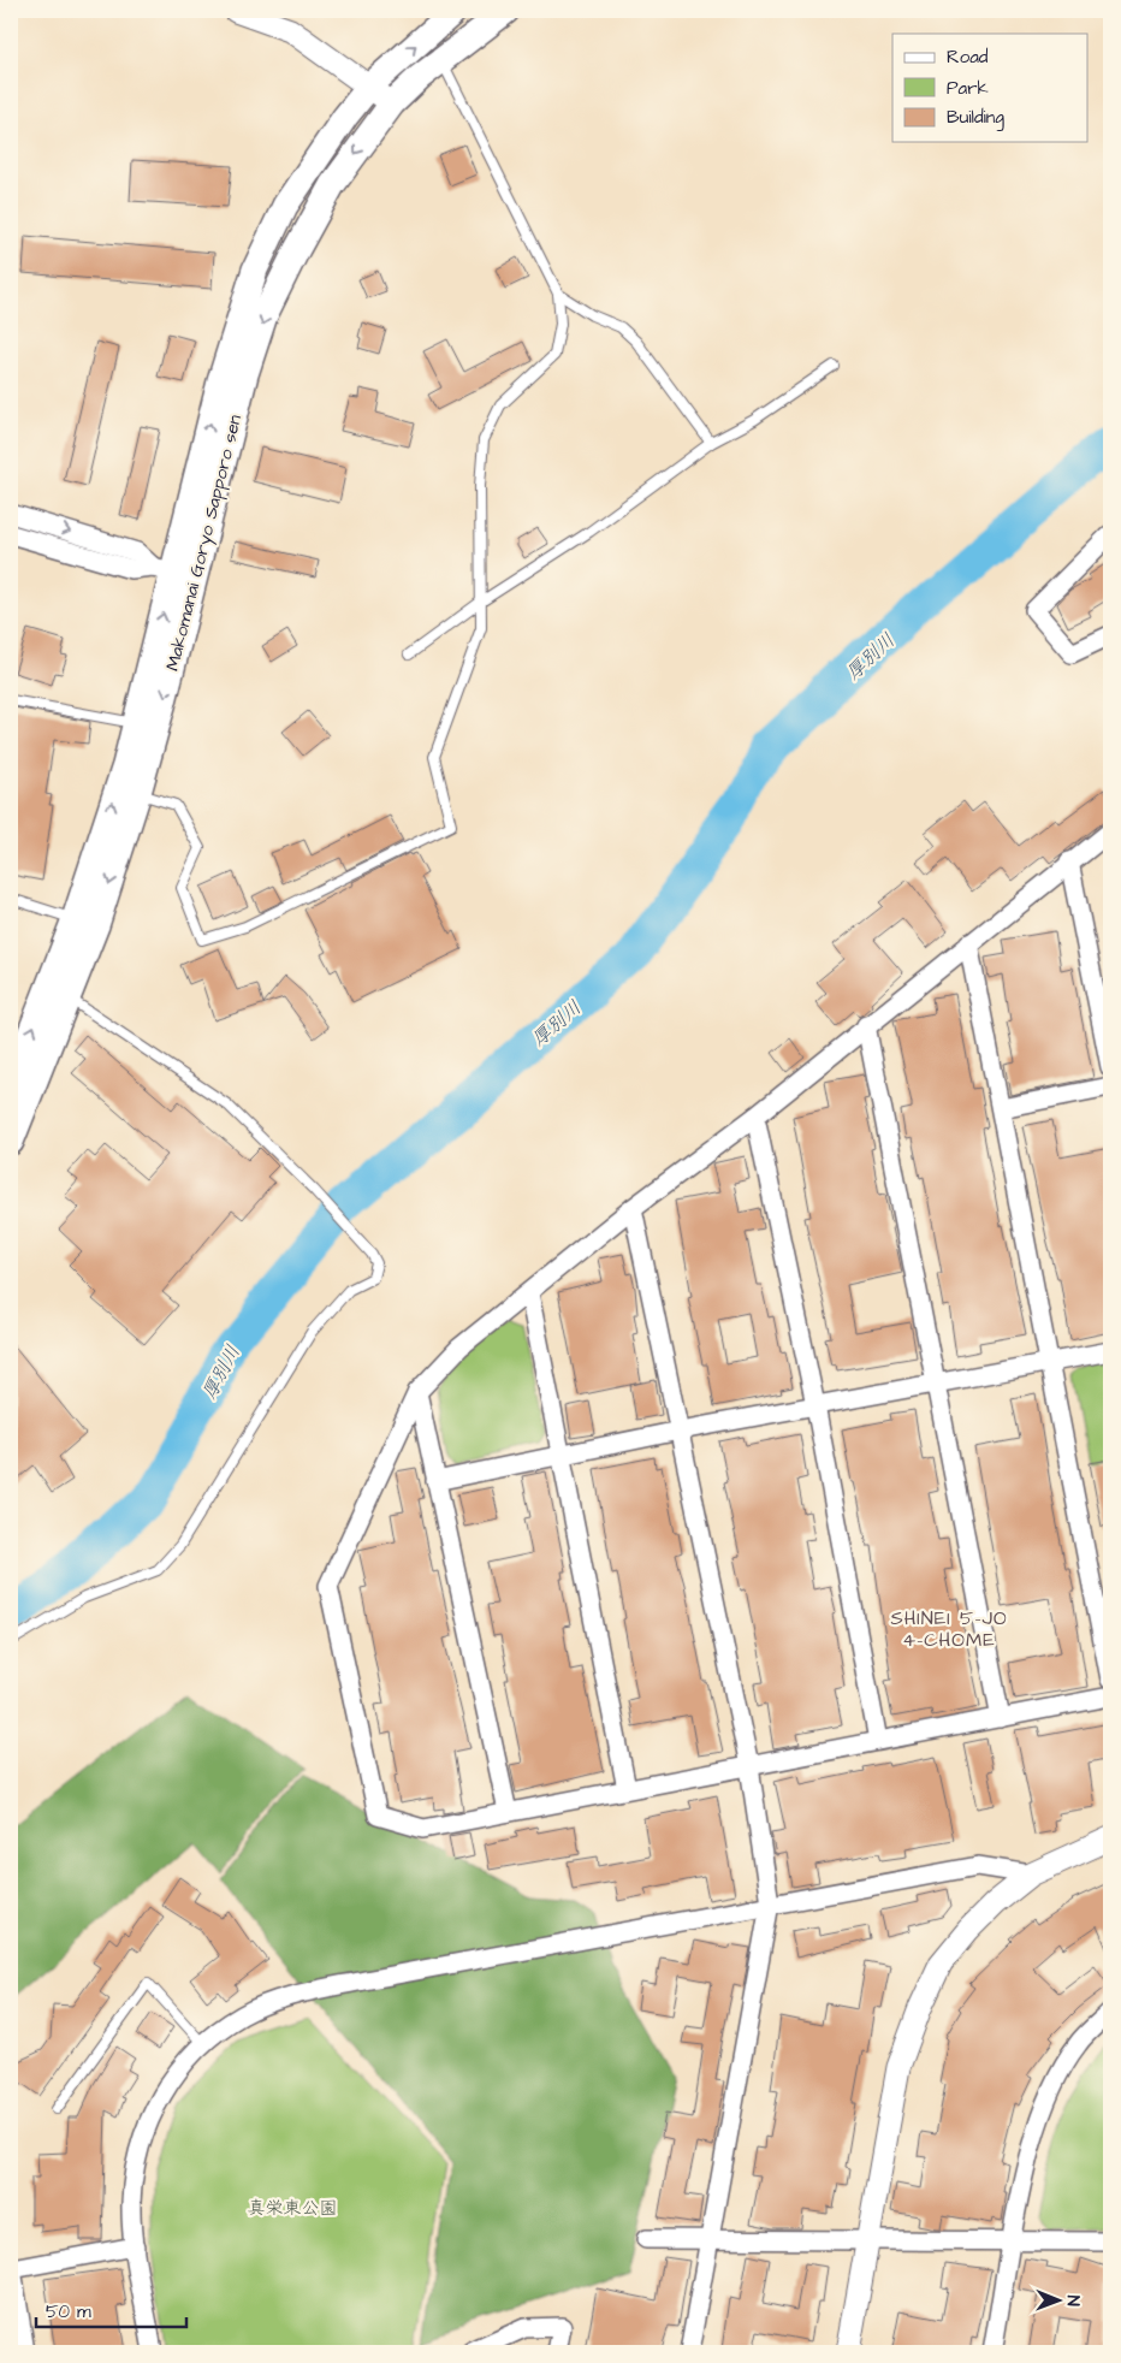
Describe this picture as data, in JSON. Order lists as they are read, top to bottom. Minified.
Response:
{"streets":{"main road":["Makomanai Goryo Sapporo sen"]},"districts":["SHINEI 5-JO 4-CHOME"],"water":["厚別川"],"parks":["真栄東公園"],"legend":["Road","Park","Building"],"scale_bar":"50 m","north":"right"}
